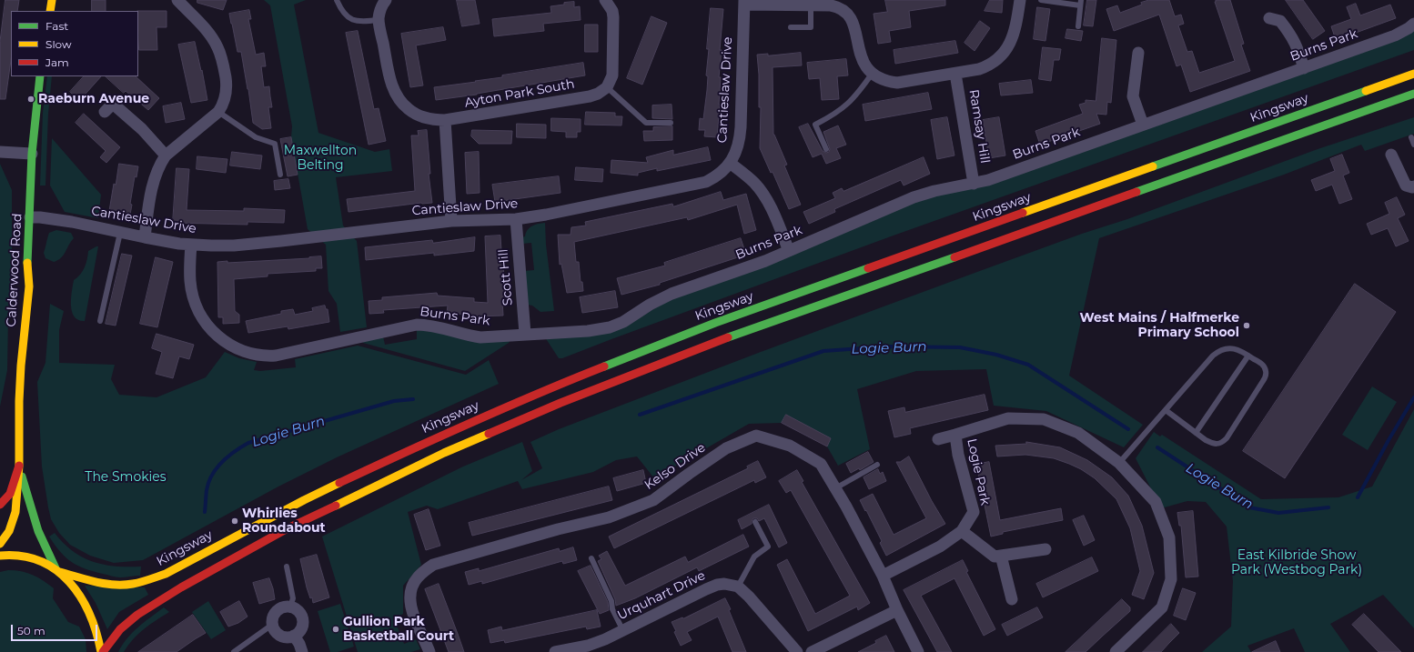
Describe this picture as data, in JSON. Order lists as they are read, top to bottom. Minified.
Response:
{"streets":{"main road":["Kingsway","Calderwood Road"],"street":["Burns Park","Cantieslaw Drive","Ayton Park South","Ramsay Hill","Scott Hill","Kelso Drive","Logie Park","Urquhart Drive"]},"crossings":[["Burns Park","Cantieslaw Drive"],["Burns Park","Ramsay Hill"],["Burns Park","Scott Hill"],["Cantieslaw Drive","Calderwood Road"],["Cantieslaw Drive","Scott Hill"],["Kingsway","Calderwood Road"],["Kelso Drive","Logie Park"]],"water":["Logie Burn"],"parks":["Maxwellton Belting","The Smokies","East Kilbride Show Park (Westbog Park)"],"places":["Raeburn Avenue","West Mains / Halfmerke Primary School","Whirlies Roundabout","Gullion Park Basketball Court"],"legend":["Fast","Slow","Jam"],"scale_bar":"50 m"}
